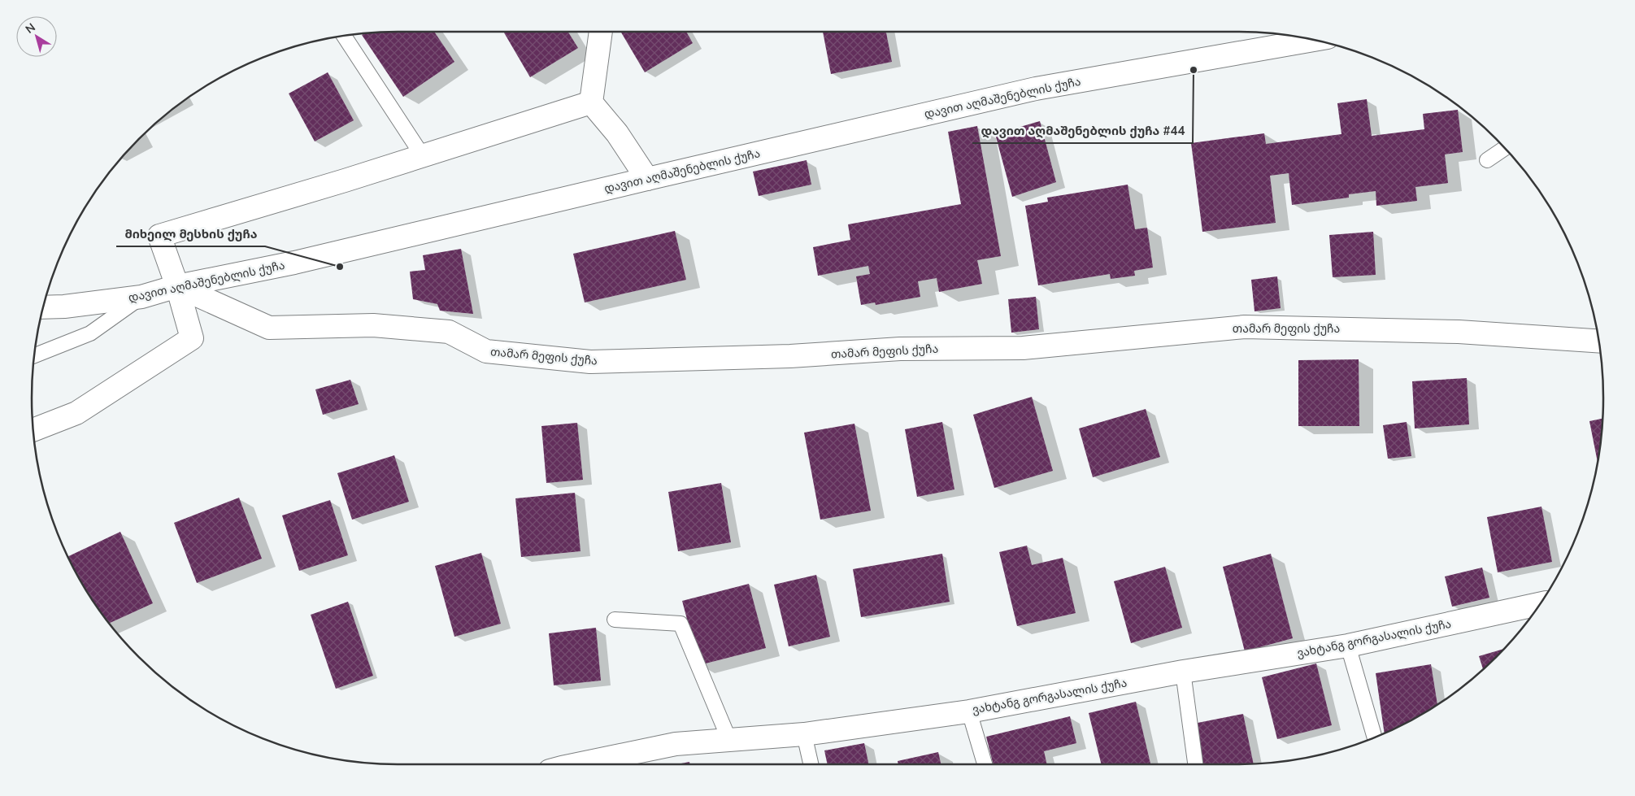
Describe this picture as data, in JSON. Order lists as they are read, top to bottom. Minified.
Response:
{"streets":{"street":["დავით აღმაშენებლის ქუჩა","თამარ მეფის ქუჩა","ვახტანგ გორგასალის ქუჩა"]},"crossings":[["დავით აღმაშენებლის ქუჩა","თამარ მეფის ქუჩა"]],"places":["დავით აღმაშენებლის ქუჩა #44","მიხეილ მესხის ქუჩა"],"north":"top left"}
